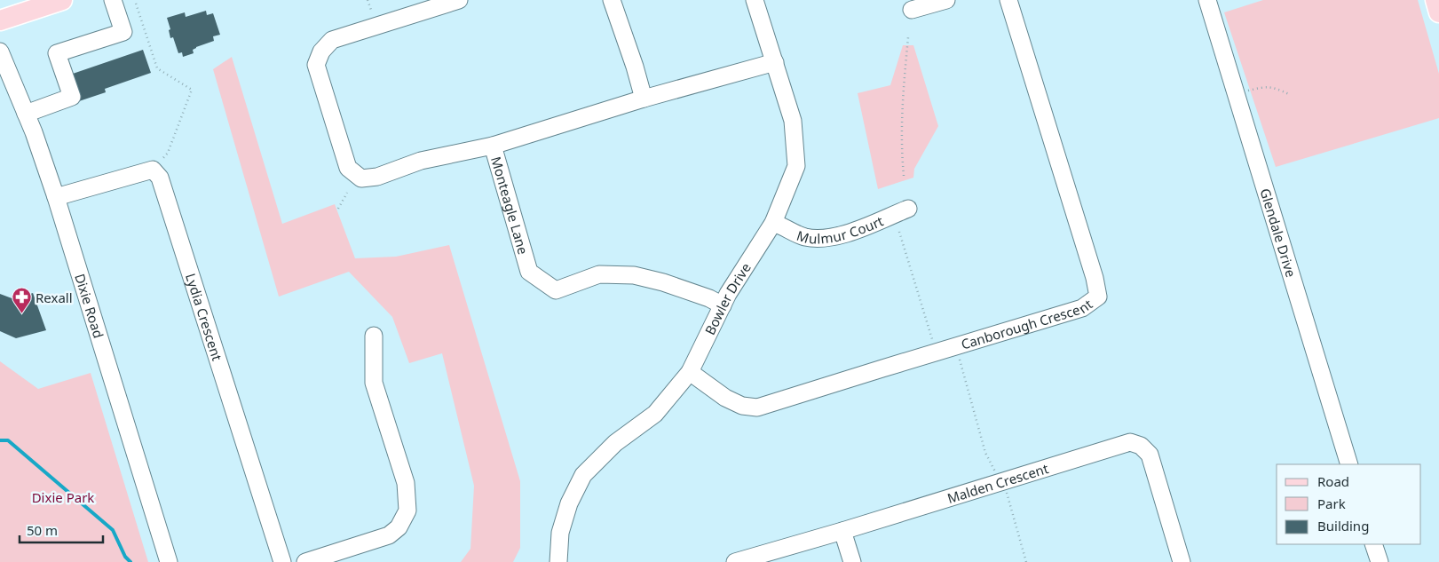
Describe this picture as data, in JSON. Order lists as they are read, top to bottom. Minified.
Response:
{"streets":{"street":["Monteagle Lane","Mulmur Court","Glendale Drive","Bowler Drive","Dixie Road","Lydia Crescent","Canborough Crescent","Malden Crescent"]},"crossings":[["Monteagle Lane","Bowler Drive"],["Mulmur Court","Bowler Drive"],["Bowler Drive","Canborough Crescent"]],"parks":["Dixie Park"],"places":{"pharmacy":["Rexall"]},"legend":["Road","Park","Building"],"scale_bar":"50 m"}
